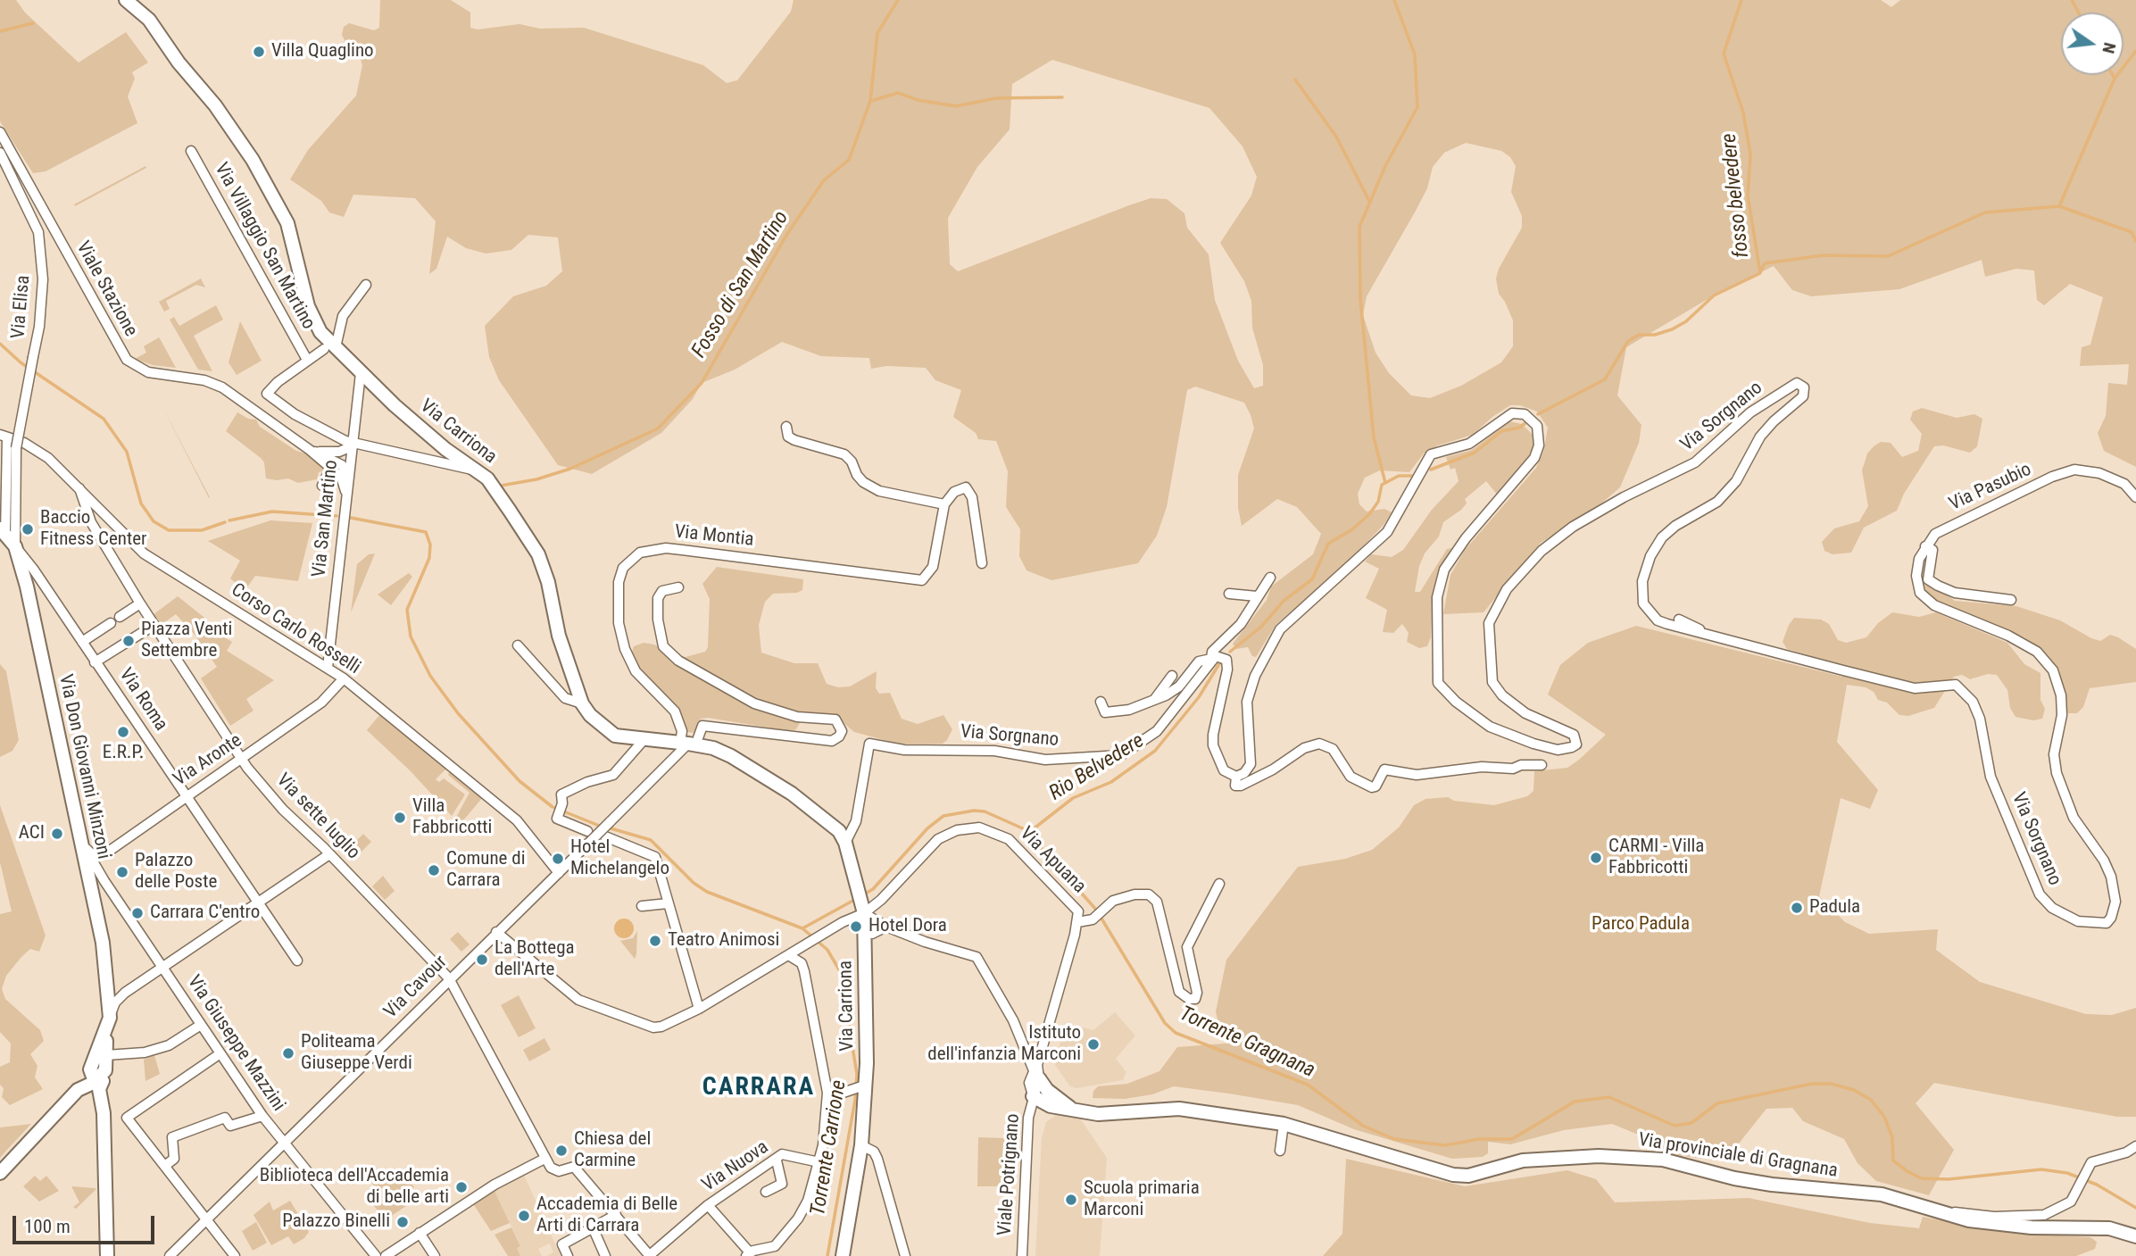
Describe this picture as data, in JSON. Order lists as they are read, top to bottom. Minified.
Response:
{"streets":{"main road":["Via Carriona","Via Roma","Via Don Giovanni Minzoni","Via provinciale di Gragnana"],"street":["Via Villaggio San Martino","Viale Stazione","Via Elisa","Via Sorgnano","Via Pasubio","Via San Martino","Via Montia","Corso Carlo Rosselli","Via Aronte","Via sette luglio","Via Apuana","Via Cavour","Via Giuseppe Mazzini","Via Nuova","Viale Potrignano"]},"crossings":[["Via Elisa","Via Roma"],["Via Elisa","Via Don Giovanni Minzoni"],["Via Sorgnano","Via Carriona"],["Via Sorgnano","Via Pasubio"],["Via Carriona","Via San Martino"],["Via Carriona","Via Montia"],["Via Carriona","Via Apuana"],["Via Carriona","Via Cavour"],["Via San Martino","Corso Carlo Rosselli"],["Via Montia","Via Cavour"],["Corso Carlo Rosselli","Via Aronte"],["Corso Carlo Rosselli","Via sette luglio"],["Corso Carlo Rosselli","Via Cavour"],["Via Roma","Via Aronte"],["Via Roma","Via Don Giovanni Minzoni"],["Via Aronte","Via Don Giovanni Minzoni"],["Via Aronte","Via sette luglio"],["Via Aronte","Via Giuseppe Mazzini"],["Via Don Giovanni Minzoni","Via Giuseppe Mazzini"],["Via sette luglio","Via Cavour"],["Via Apuana","Via Cavour"],["Via Apuana","Viale Potrignano"],["Via Cavour","Via Giuseppe Mazzini"],["Via provinciale di Gragnana","Viale Potrignano"]],"districts":["CARRARA"],"water":["fosso belvedere","Fosso di San Martino","Rio Belvedere","Torrente Gragnana","Torrente Carrione"],"parks":["Parco Padula"],"places":["Villa Quaglino","Baccio Fitness Center","Piazza Venti Settembre","E.R.P.","Villa Fabbricotti","ACI","CARMI - Villa Fabbricotti","Hotel Michelangelo","Comune di Carrara","Palazzo delle Poste","Padula","Carrara C'entro","Hotel Dora","Teatro Animosi","La Bottega dell'Arte","Istituto dell'infanzia Marconi","Politeama Giuseppe Verdi","Chiesa del Carmine","Biblioteca dell'Accademia di belle arti","Scuola primaria Marconi","Accademia di Belle Arti di Carrara","Palazzo Binelli"],"scale_bar":"100 m","north":"right"}
